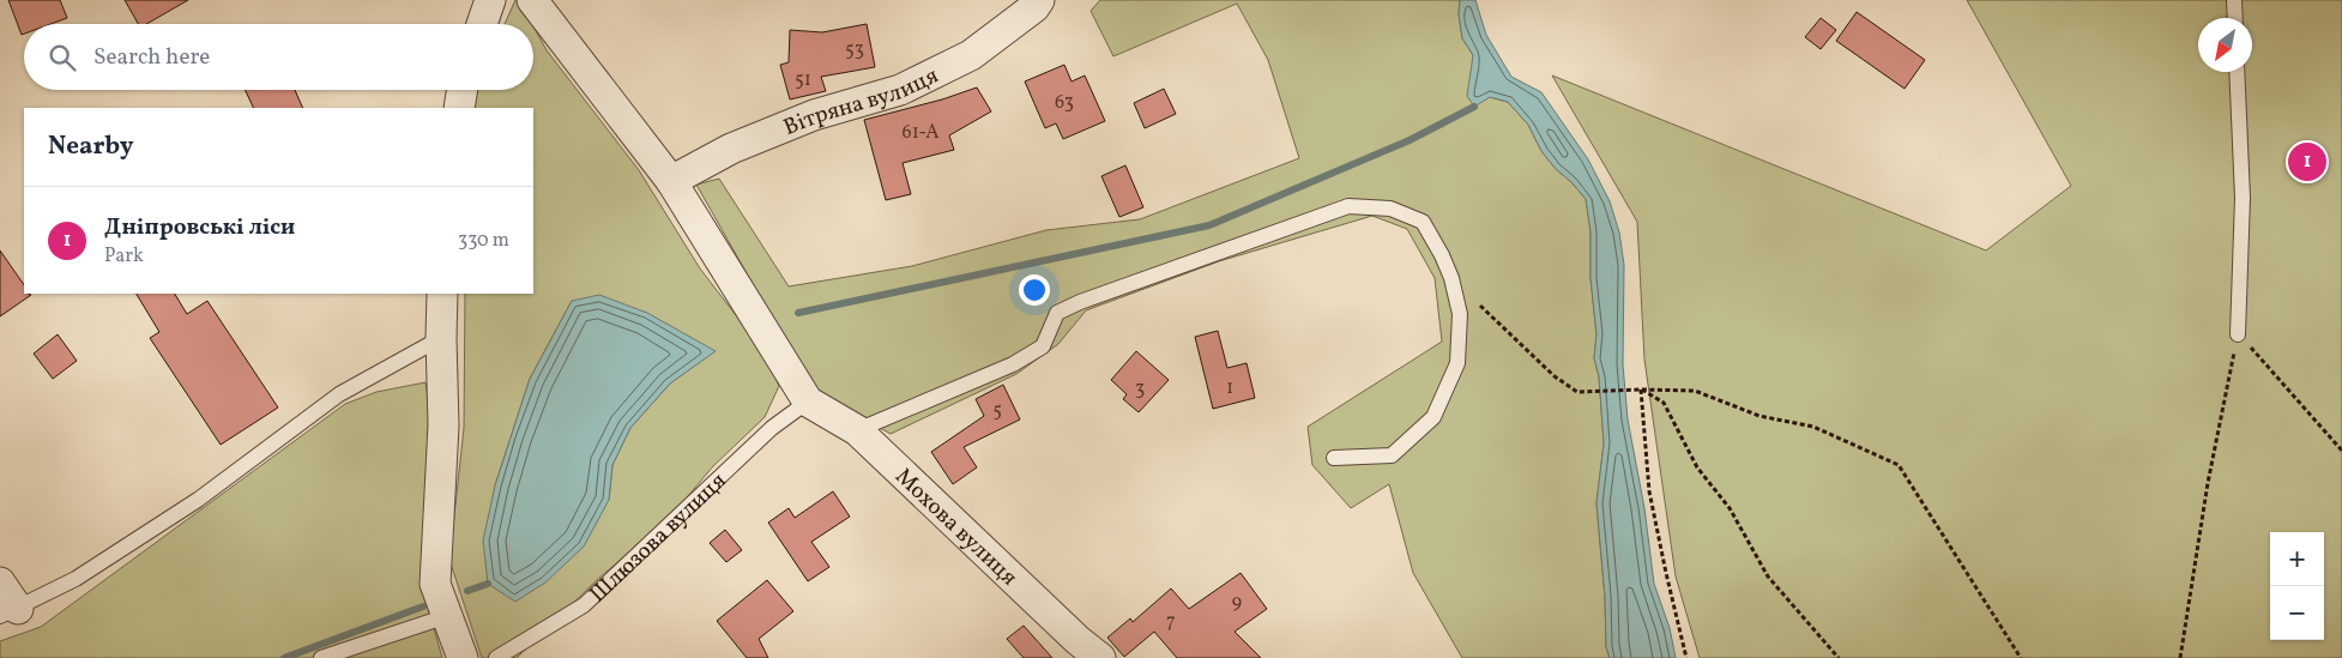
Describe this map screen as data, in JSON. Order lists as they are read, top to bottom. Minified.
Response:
{"streets":{"street":["Вітряна вулиця","Мохова вулиця"],"lane":["Шлюзова вулиця"]},"crossings":[["Мохова вулиця","Шлюзова вулиця"]],"house_numbers":["53","51","63","61-А","1","3","5","9","7"],"north":"bottom left","page":{"search":"Search here","heading":"Nearby","pins":"1","list":[{"mark":"1","name":"Дніпровські ліси","note":"Park","value":"330 m"}],"map_buttons":["+","−"]}}
